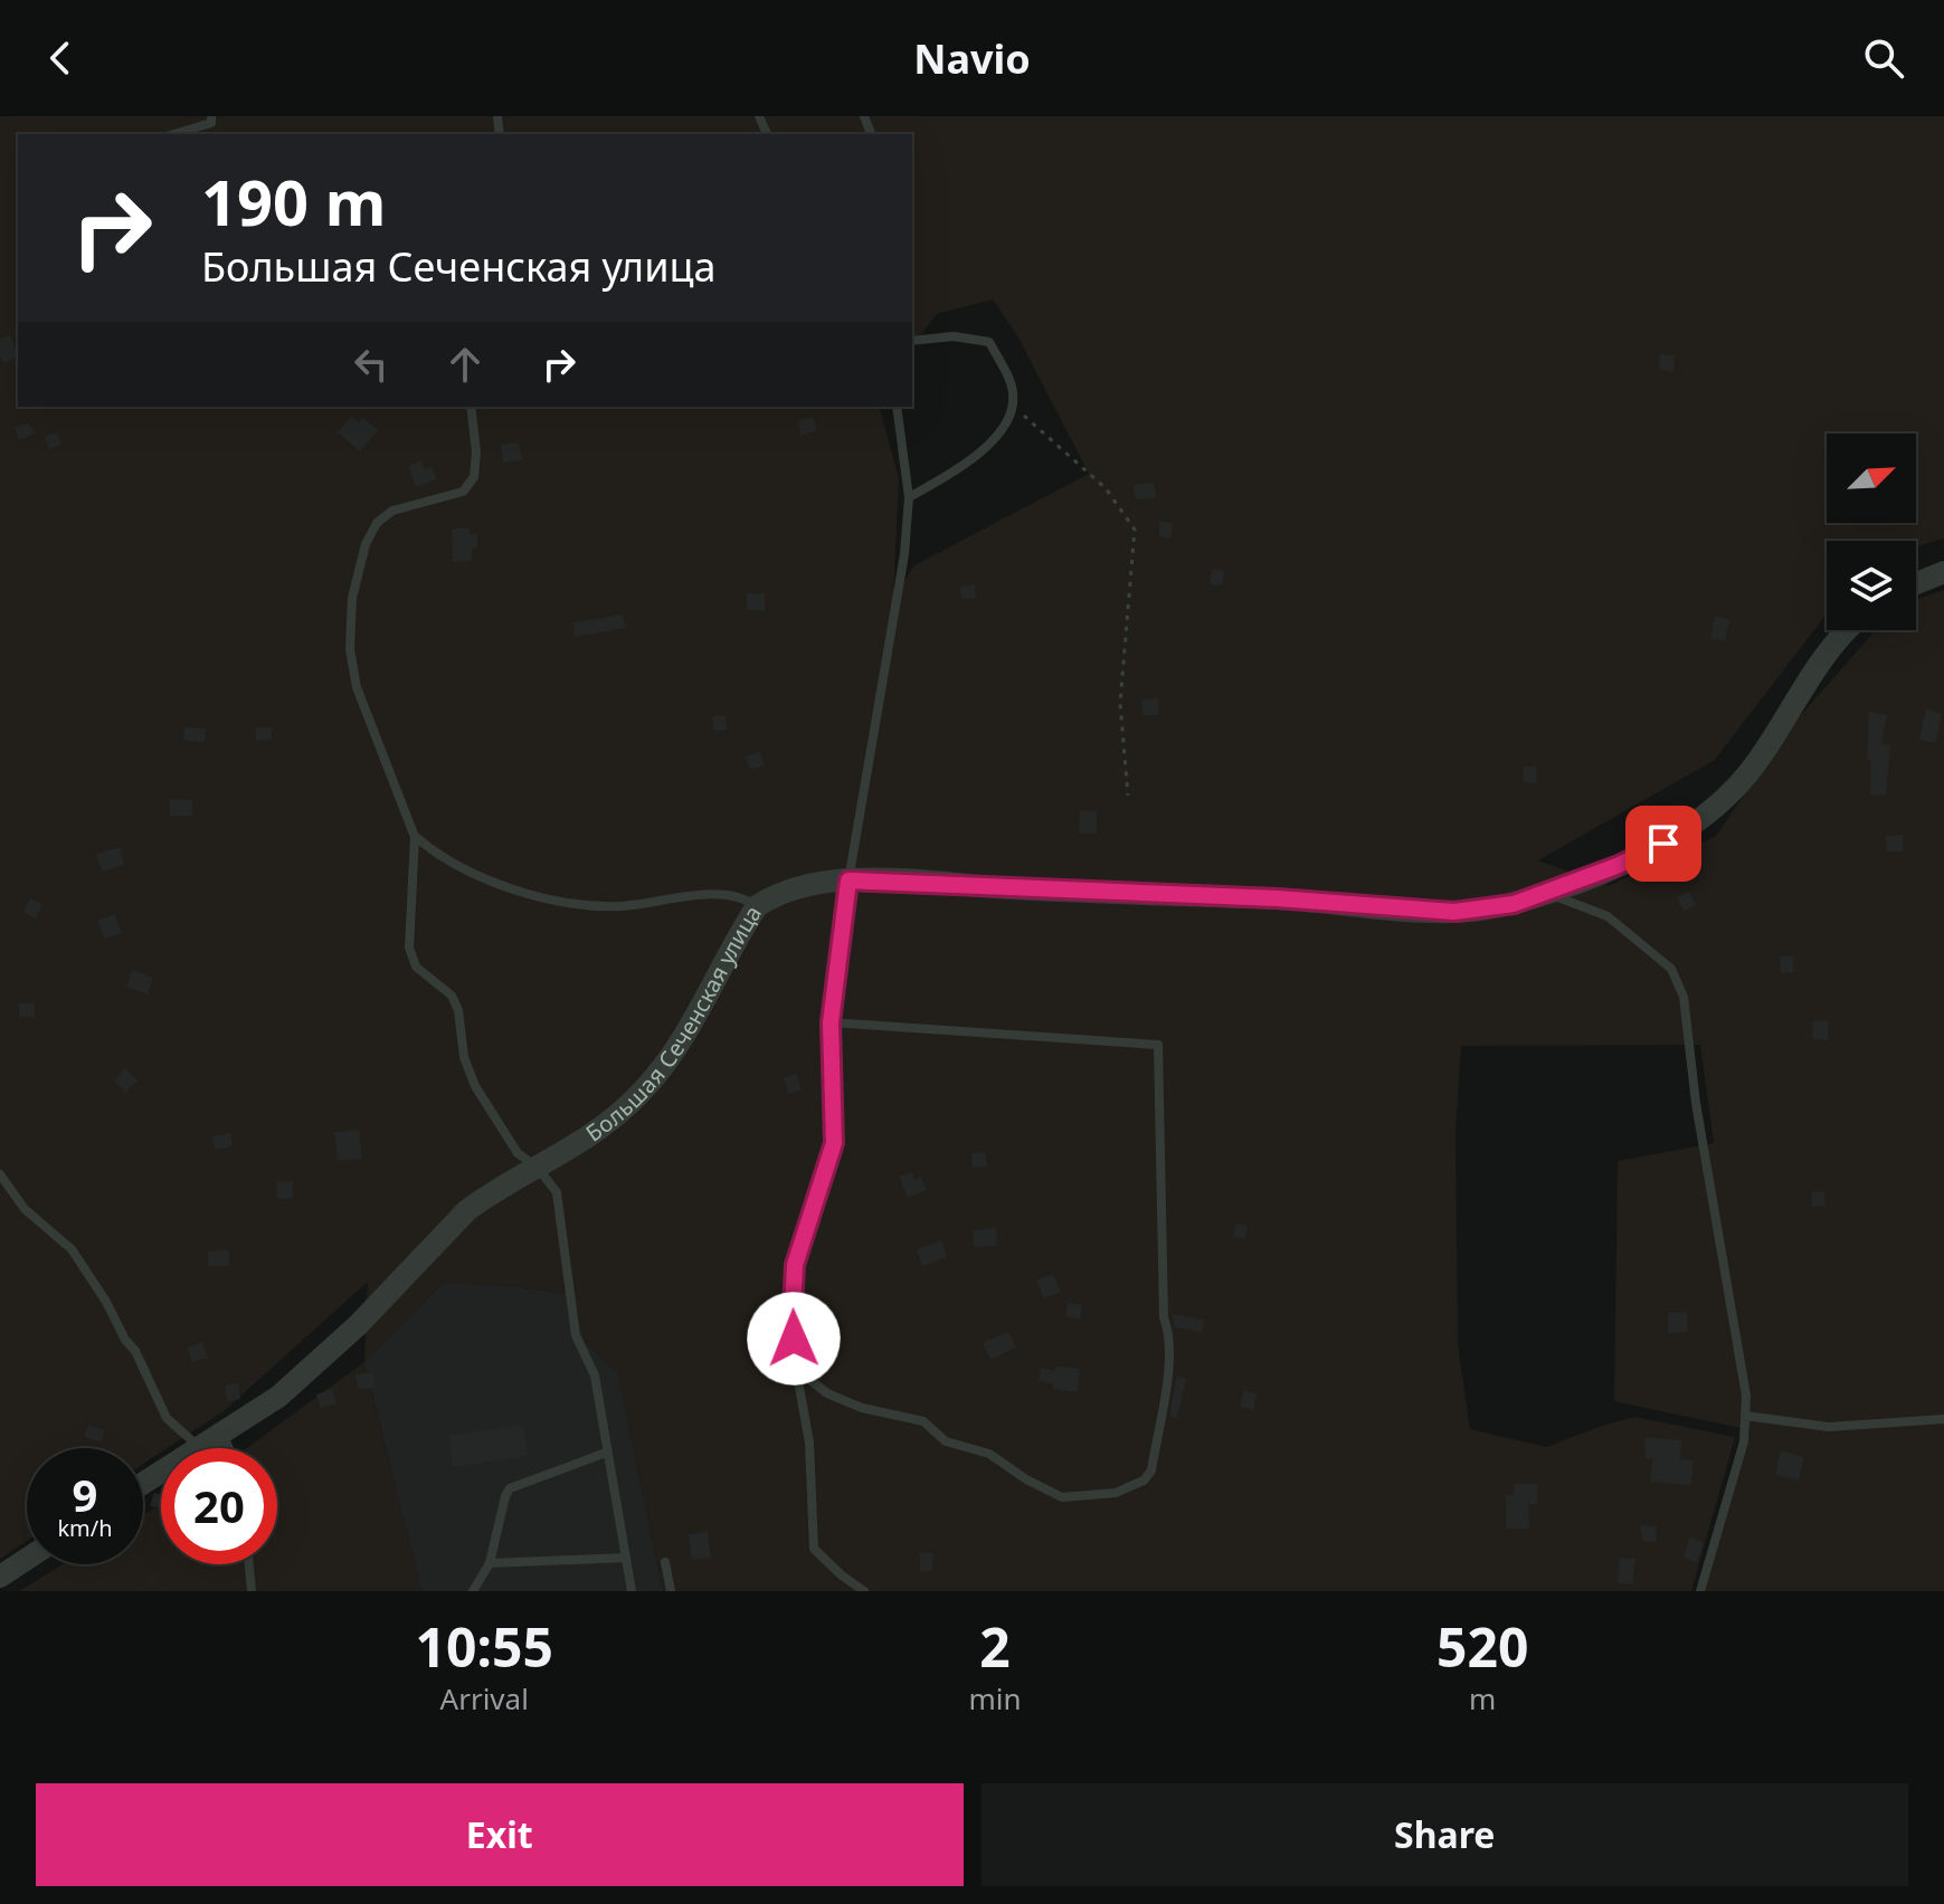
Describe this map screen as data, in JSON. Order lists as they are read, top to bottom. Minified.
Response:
{"streets":{"street":["Большая Сеченская улица"]},"north":"top right","page":{"header":"Navio","turn":["190 m","Большая Сеченская улица"],"speed":"9 km/h","limit":"20","eta":["10:55","Arrival","2","min","520","m"],"buttons":["Exit","Share"]}}
